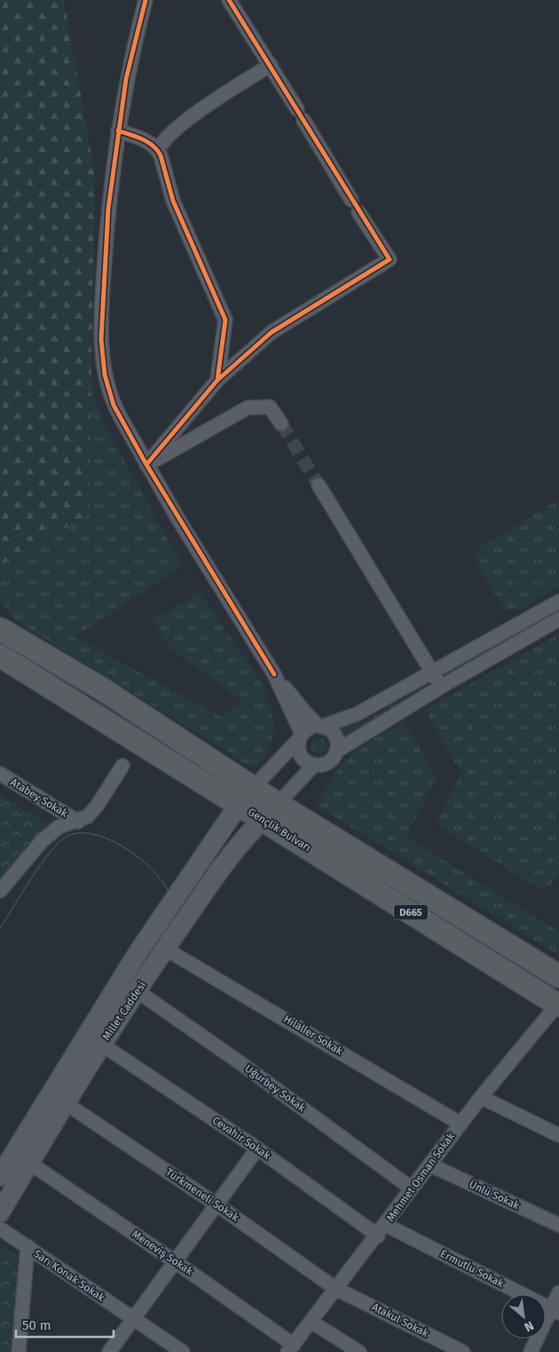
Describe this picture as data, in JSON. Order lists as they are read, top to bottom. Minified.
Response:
{"streets":{"highway":["Gençlik Bulvarı","D665"],"main road":["Millet Caddesi"],"street":["Atabey Sokak","Hilaller Sokak","Uğurbey Sokak","Cevahir Sokak","Mehmet Osman Sokak","Türkmeneli Sokak","Ünlü Sokak","Meneviş Sokak","Ermutlu Sokak","Sarı Konak Sokak","Atakul Sokak"]},"crossings":[["Gençlik Bulvarı","Millet Caddesi"],["Gençlik Bulvarı","Mehmet Osman Sokak"],["Millet Caddesi","Hilaller Sokak"],["Millet Caddesi","Uğurbey Sokak"],["Millet Caddesi","Cevahir Sokak"],["Millet Caddesi","Türkmeneli Sokak"],["Millet Caddesi","Meneviş Sokak"],["Hilaller Sokak","Mehmet Osman Sokak"],["Uğurbey Sokak","Mehmet Osman Sokak"],["Cevahir Sokak","Mehmet Osman Sokak"],["Cevahir Sokak","Ermutlu Sokak"],["Mehmet Osman Sokak","Türkmeneli Sokak"],["Mehmet Osman Sokak","Ünlü Sokak"],["Mehmet Osman Sokak","Meneviş Sokak"],["Mehmet Osman Sokak","Ermutlu Sokak"],["Mehmet Osman Sokak","Atakul Sokak"],["Türkmeneli Sokak","Atakul Sokak"]],"scale_bar":"50 m","north":"bottom right"}
